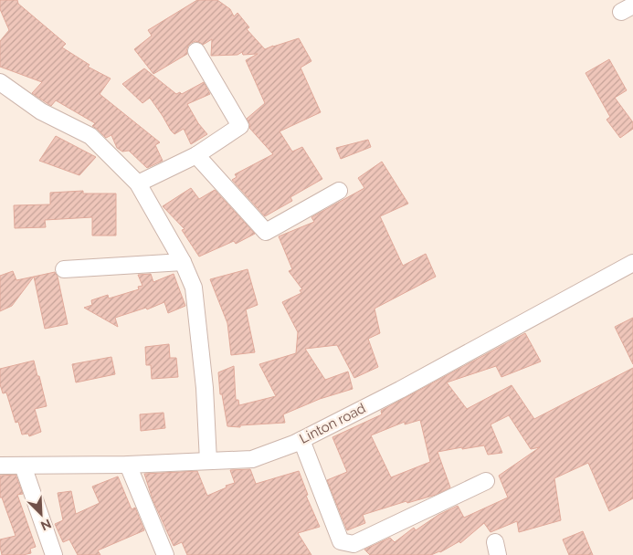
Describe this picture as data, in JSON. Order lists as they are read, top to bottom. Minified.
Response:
{"streets":{"street":["Linton road"]},"north":"bottom right"}
